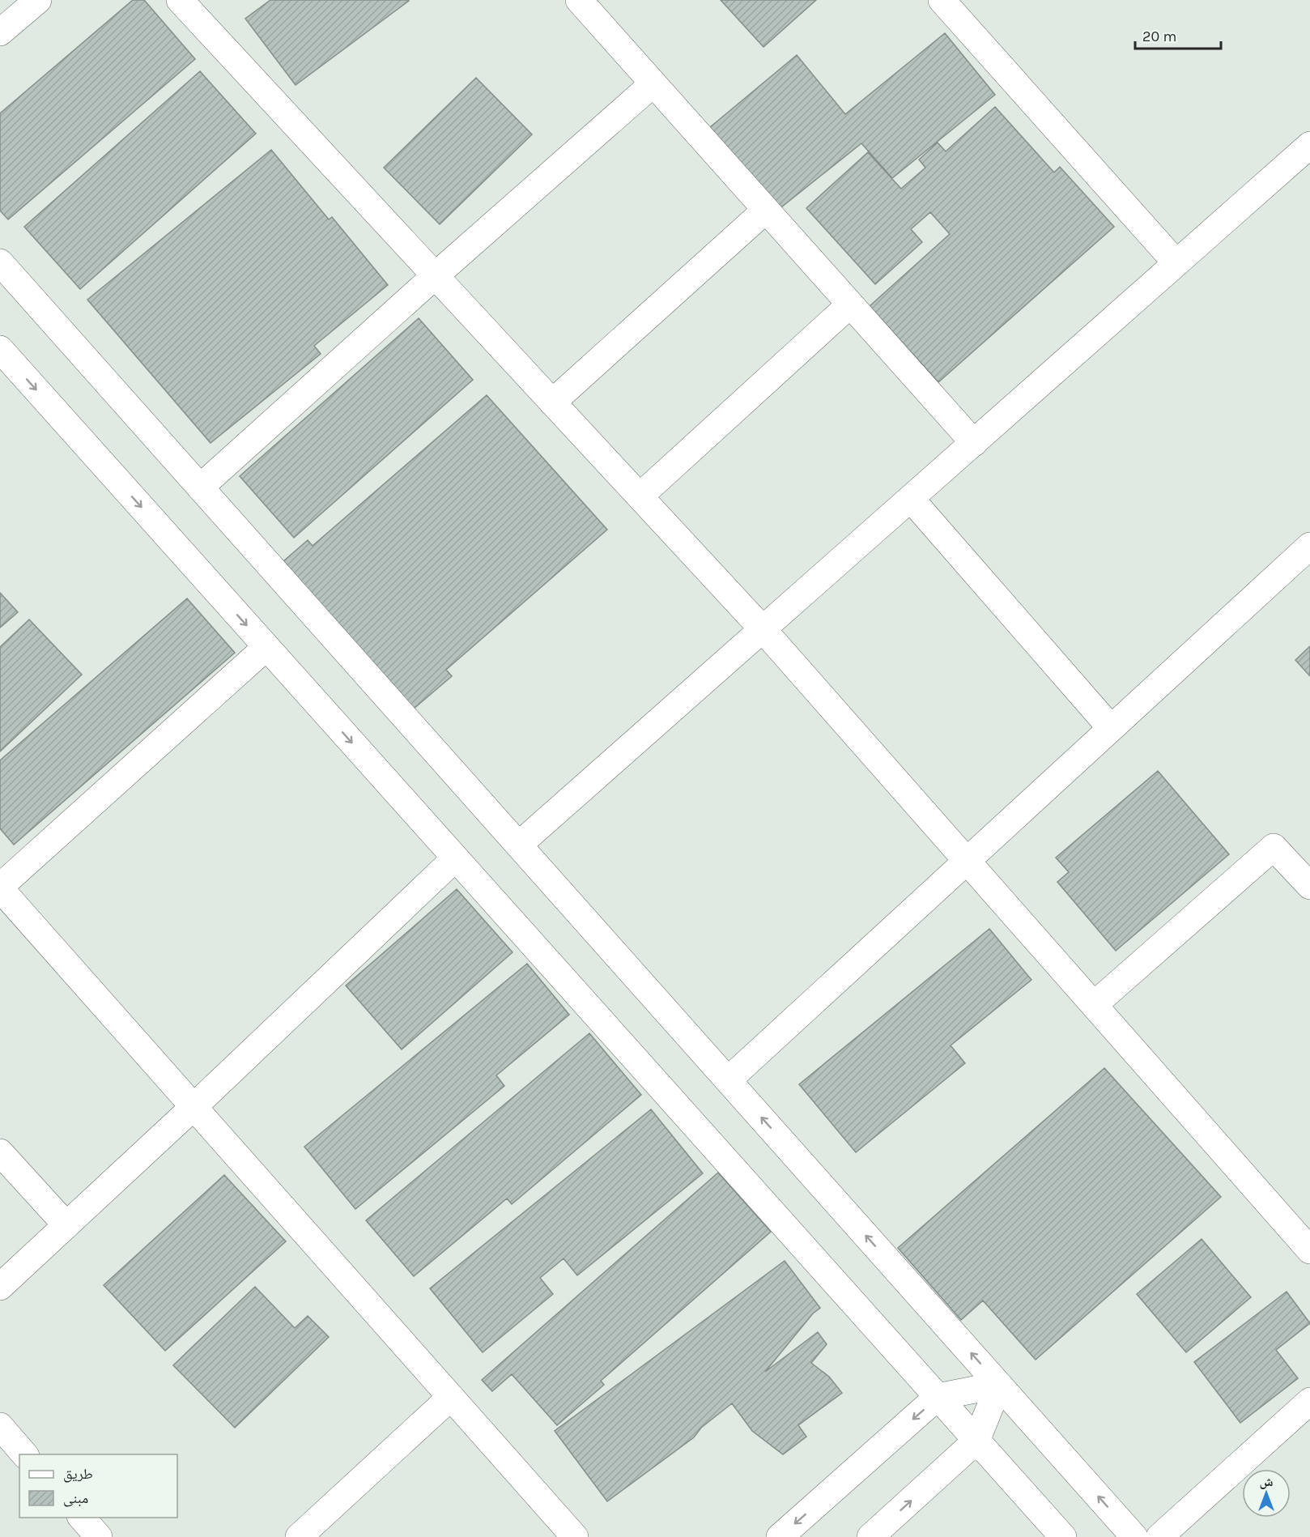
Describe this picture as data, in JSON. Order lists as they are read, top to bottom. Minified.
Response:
{"legend":["طريق","مبنى"],"scale_bar":"20 m","north":"top"}
